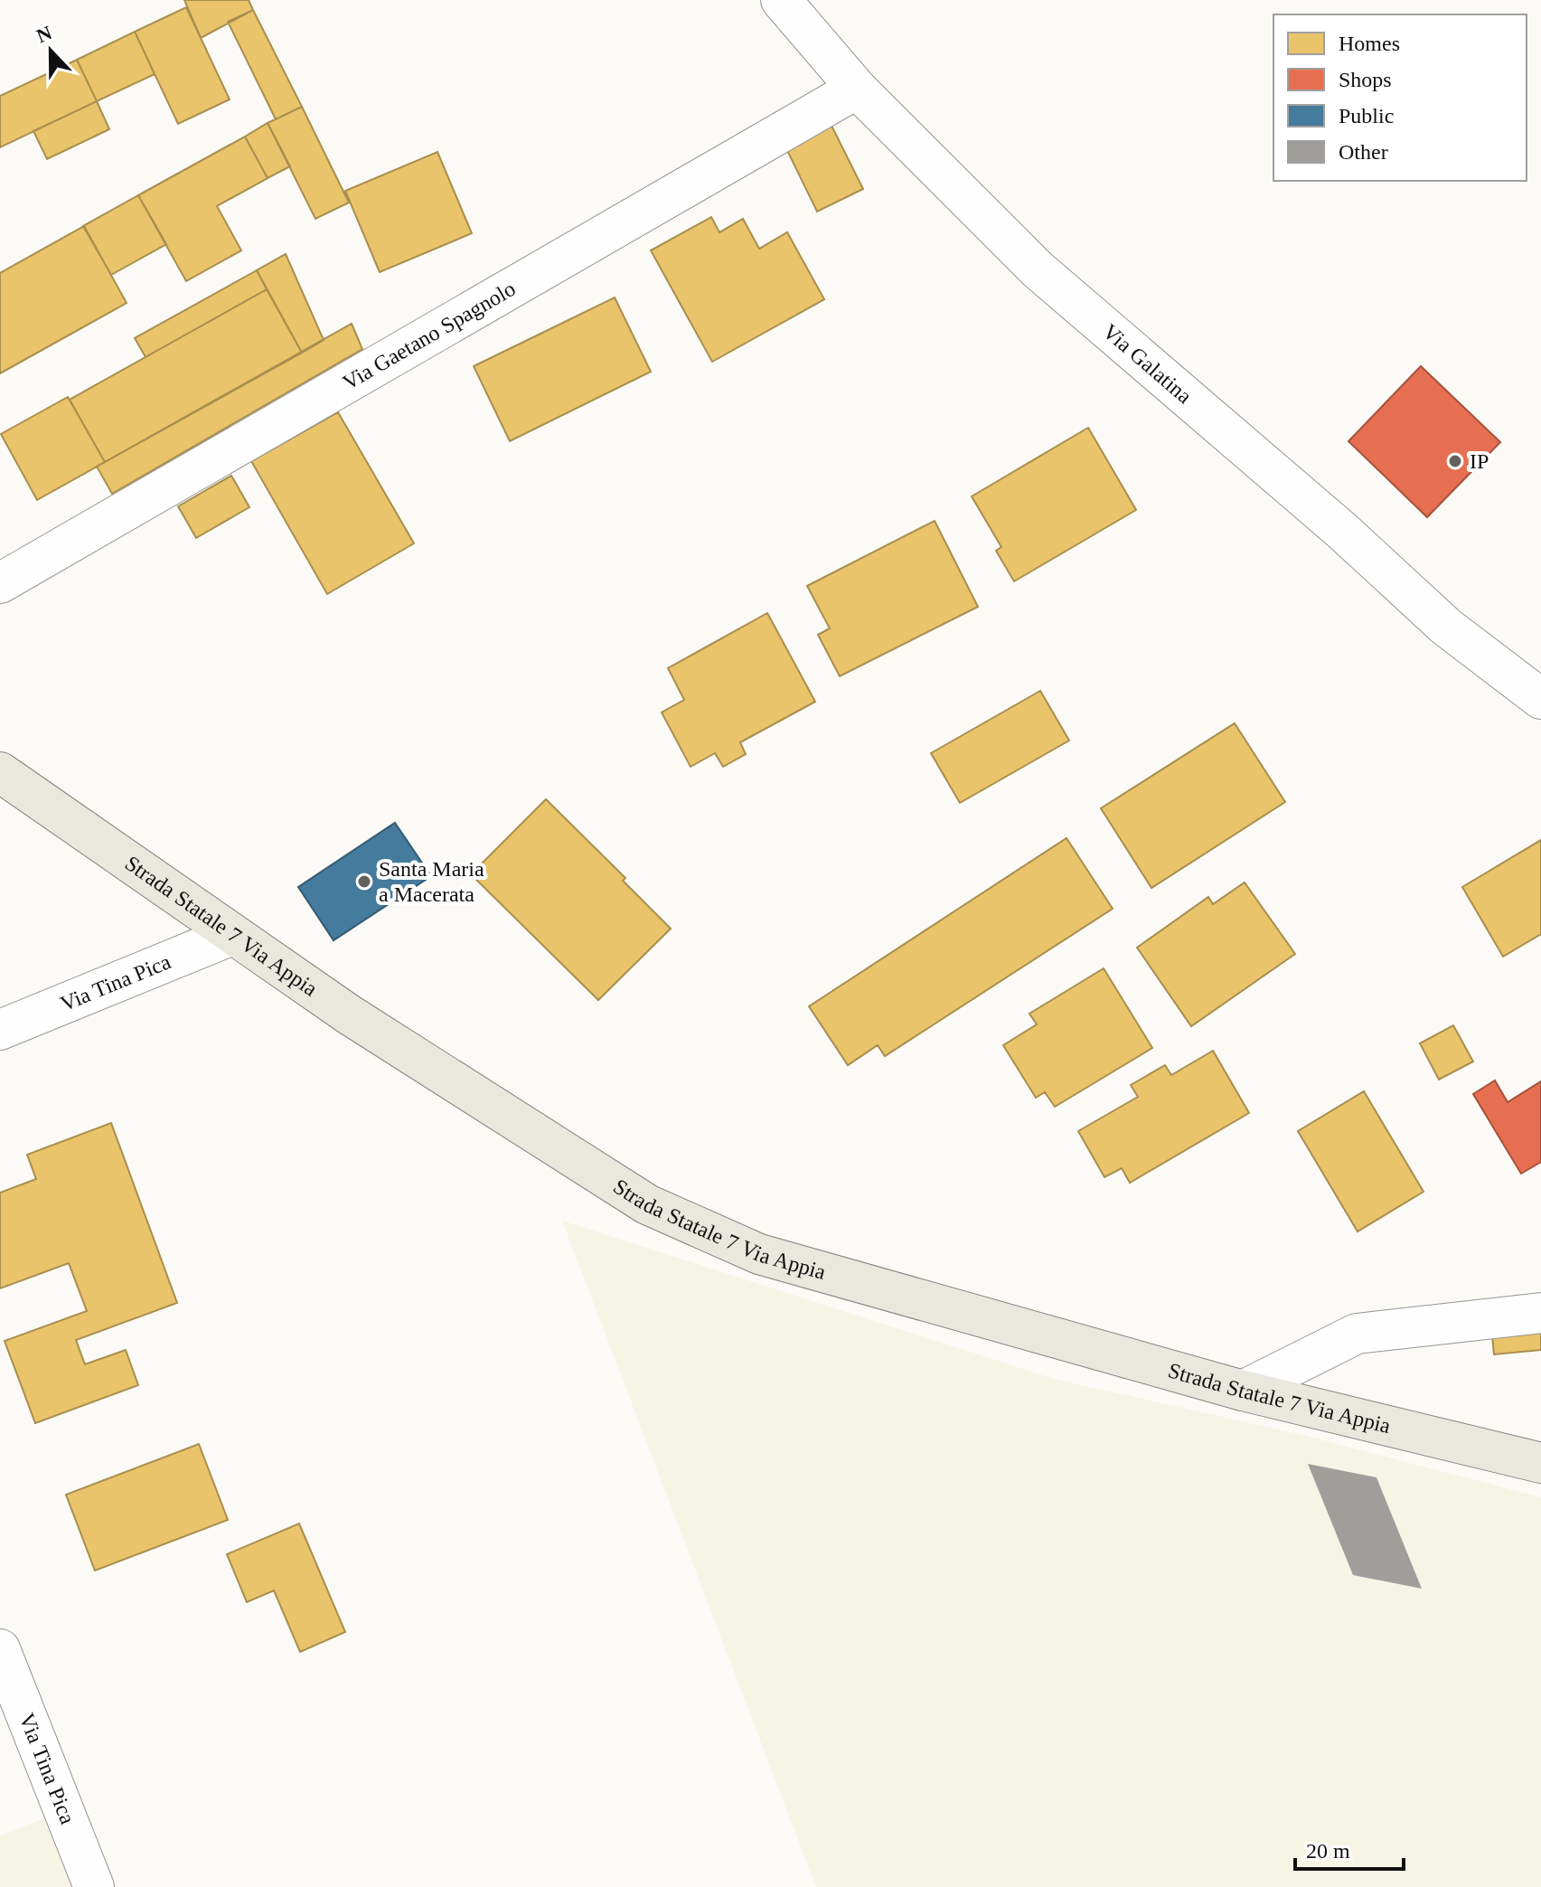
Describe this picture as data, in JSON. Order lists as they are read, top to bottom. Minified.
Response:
{"streets":{"main road":["Strada Statale 7 Via Appia"],"street":["Via Gaetano Spagnolo","Via Galatina","Via Tina Pica"]},"crossings":[["Via Gaetano Spagnolo","Via Galatina"],["Strada Statale 7 Via Appia","Via Tina Pica"]],"places":["IP","Santa Maria a Macerata"],"legend":["Homes","Shops","Public","Other"],"scale_bar":"20 m","north":"top"}
